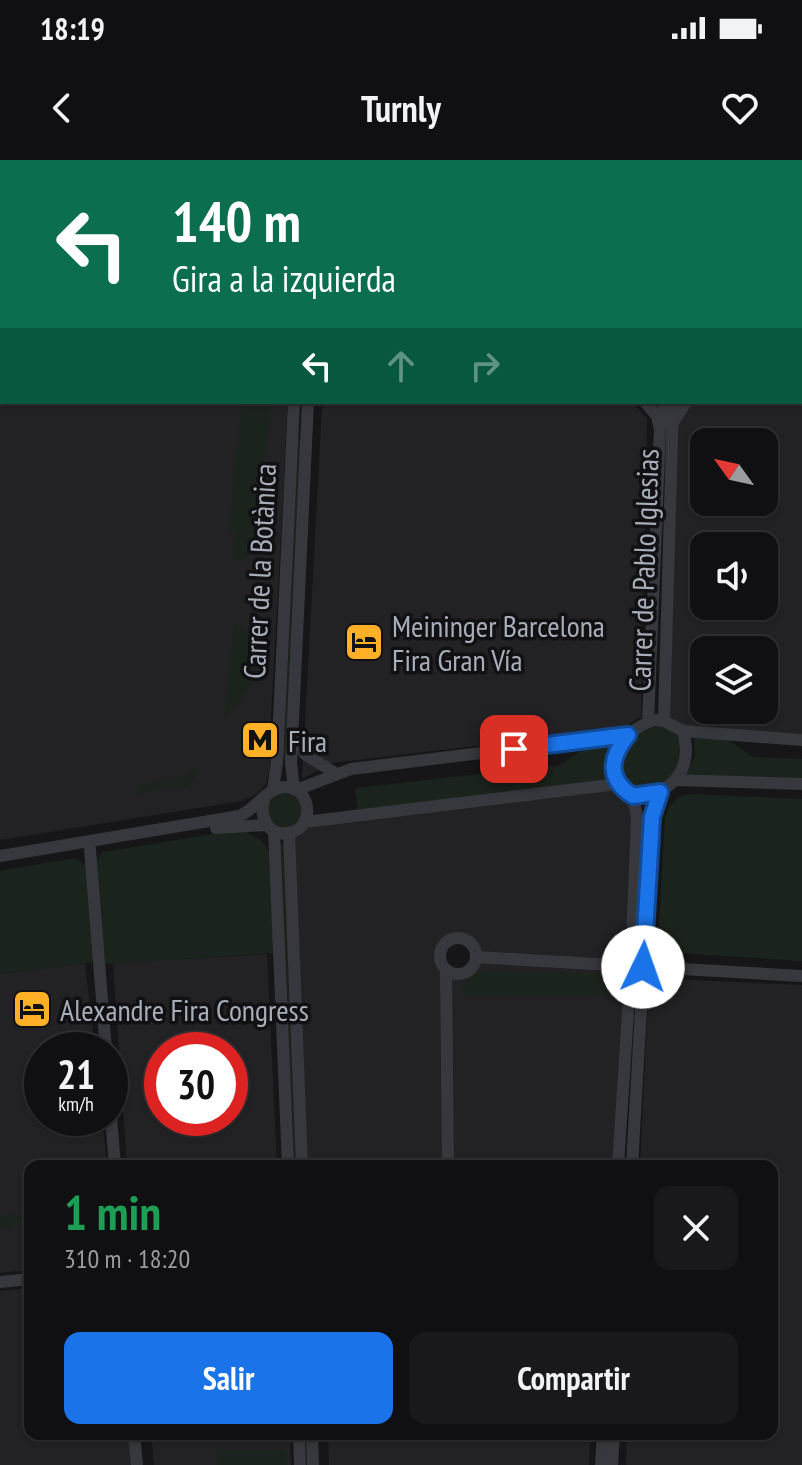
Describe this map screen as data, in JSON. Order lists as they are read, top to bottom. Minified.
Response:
{"streets":{"street":["Carrer de Pablo Iglesias","Carrer de la Botànica"]},"places":{"hotel":["Meininger Barcelona Fira Gran Vía","Alexandre Fira Congress"],"metro station":["Fira"]},"north":"top left","page":{"status":"18:19","header":"Turnly","turn":["140 m","Gira a la izquierda"],"speed":"21 km/h","limit":"30","heading":["1 min","310 m · 18:20"],"buttons":["Salir","Compartir"]}}
